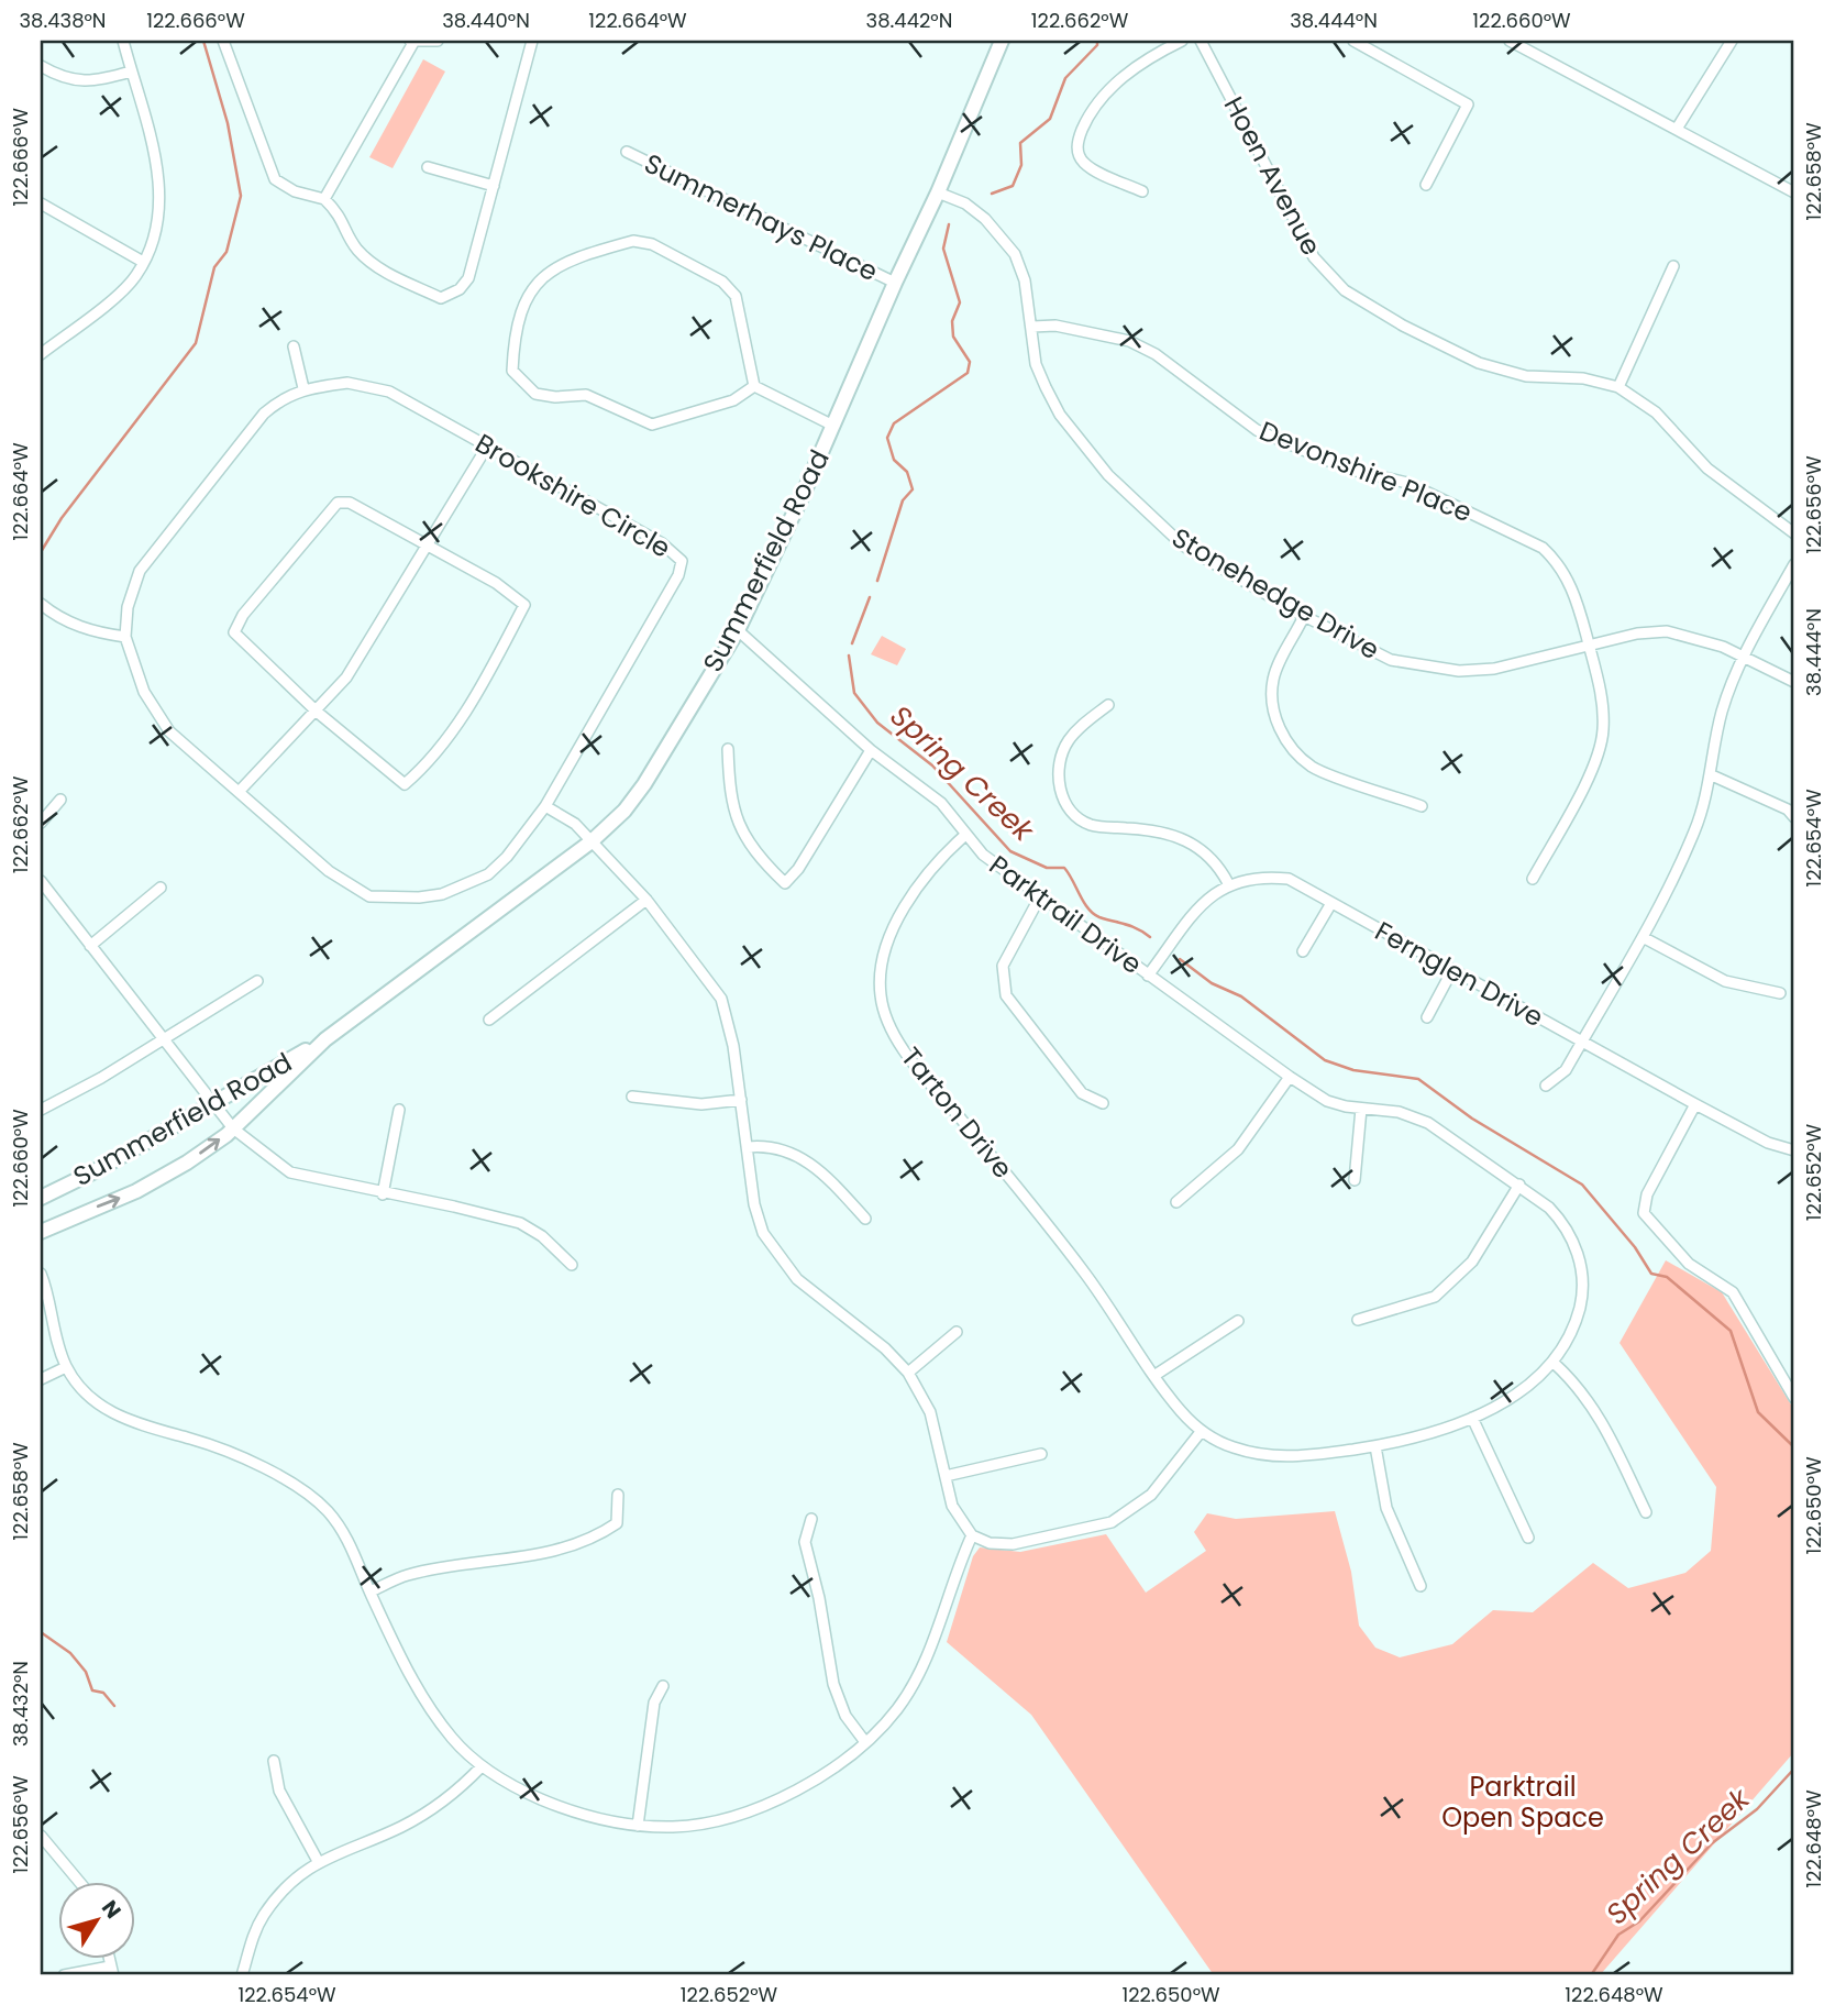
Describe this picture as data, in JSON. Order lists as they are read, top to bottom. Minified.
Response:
{"streets":{"street":["Hoen Avenue","Summerhays Place","Devonshire Place","Brookshire Circle","Summerfield Road","Stonehedge Drive","Parktrail Drive","Fernglen Drive","Tarton Drive"]},"crossings":[["Summerhays Place","Summerfield Road"],["Devonshire Place","Stonehedge Drive"],["Summerfield Road","Stonehedge Drive"],["Summerfield Road","Parktrail Drive"],["Parktrail Drive","Tarton Drive"]],"water":["Spring Creek"],"parks":["Parktrail Open Space"],"north":"top right","coordinates":["38.438°N","122.666°W","38.440°N","122.664°W","38.442°N","122.662°W","38.444°N","122.660°W","122.658°W","122.656°W","122.654°W","122.652°W","122.650°W","38.432°N","122.648°W"]}
